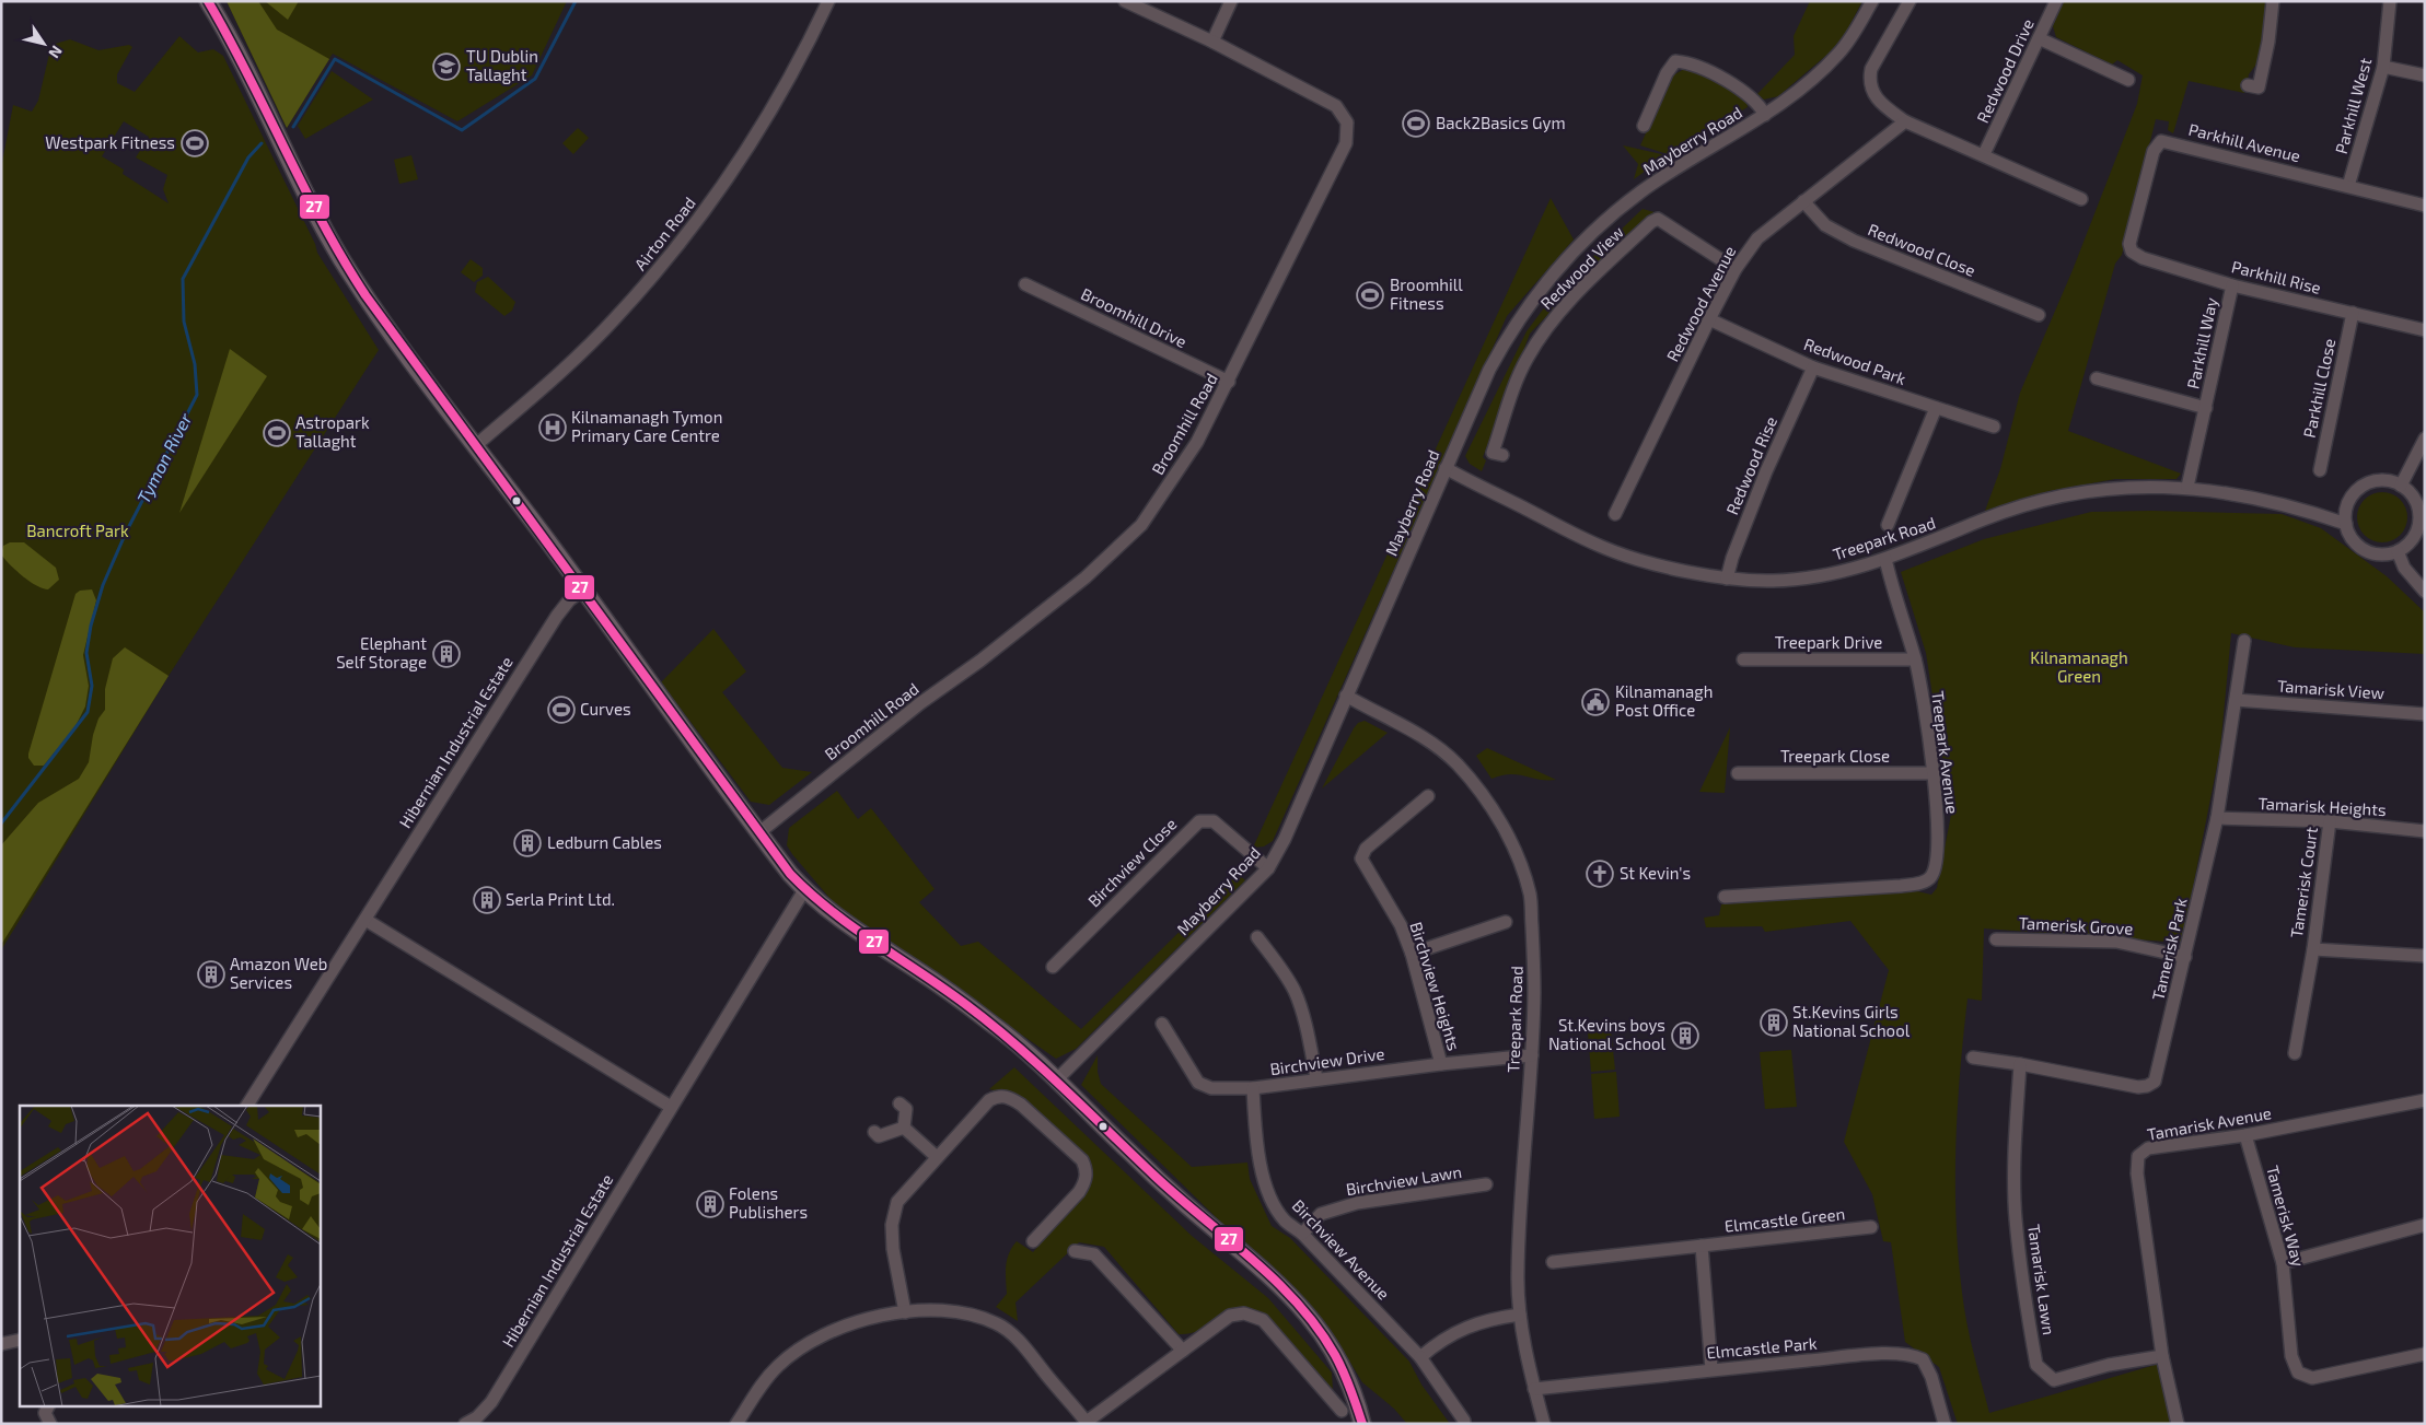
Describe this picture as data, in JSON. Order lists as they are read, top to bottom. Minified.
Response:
{"streets":{"street":["Redwood Drive","Parkhill West","Mayberry Road","Parkhill Avenue","Airton Road","Redwood Close","Redwood View","Parkhill Rise","Redwood Avenue","Broomhill Drive","Parkhill Way","Redwood Park","Parkhill Close","Broomhill Road","Redwood Rise","Treepark Road","Treepark Drive","Tamarisk View","Hibernian Industrial Estate","Treepark Avenue","Treepark Close","Tamarisk Heights","Birchview Close","Tamerisk Court","Tamerisk Grove","Tamerisk Park","Birchview Heights","Birchview Drive","Tamarisk Avenue","Birchview Lawn","Tamerisk Way","Elmcastle Green","Birchview Avenue","Tamarisk Lawn","Elmcastle Park"]},"crossings":[["Parkhill West","Parkhill Avenue"],["Mayberry Road","Treepark Road"],["Mayberry Road","Birchview Close"],["Parkhill Avenue","Parkhill Rise"],["Redwood Close","Redwood Avenue"],["Redwood View","Redwood Avenue"],["Parkhill Rise","Parkhill Way"],["Parkhill Rise","Parkhill Close"],["Redwood Avenue","Redwood Park"],["Broomhill Drive","Broomhill Road"],["Parkhill Way","Treepark Road"],["Redwood Park","Redwood Rise"],["Redwood Rise","Treepark Road"],["Treepark Road","Treepark Avenue"],["Treepark Road","Birchview Drive"],["Treepark Road","Elmcastle Park"],["Treepark Drive","Treepark Avenue"],["Tamarisk View","Tamerisk Park"],["Treepark Avenue","Treepark Close"],["Tamarisk Heights","Tamerisk Court"],["Tamarisk Heights","Tamerisk Park"],["Tamerisk Grove","Tamerisk Park"],["Tamerisk Park","Tamarisk Lawn"],["Birchview Heights","Birchview Drive"],["Birchview Drive","Birchview Avenue"],["Tamarisk Avenue","Tamerisk Way"],["Tamarisk Avenue","Tamarisk Lawn"],["Birchview Lawn","Birchview Avenue"]],"water":["Tymon River"],"parks":["Bancroft Park","Kilnamanagh Green"],"places":{"school or university":["TU Dublin Tallaght"],"sports":["Back2Basics Gym","Westpark Fitness","Broomhill Fitness","Astropark Tallaght","Curves"],"hospital":["Kilnamanagh Tymon Primary Care Centre"],"building":["Elephant Self Storage","Ledburn Cables","Serla Print Ltd.","Amazon Web Services","St.Kevins Girls National School","St.Kevins boys National School","Folens Publishers"],"public building":["Kilnamanagh Post Office"],"church":["St Kevin's"]},"lines":["transit line 27"],"north":"bottom right"}
